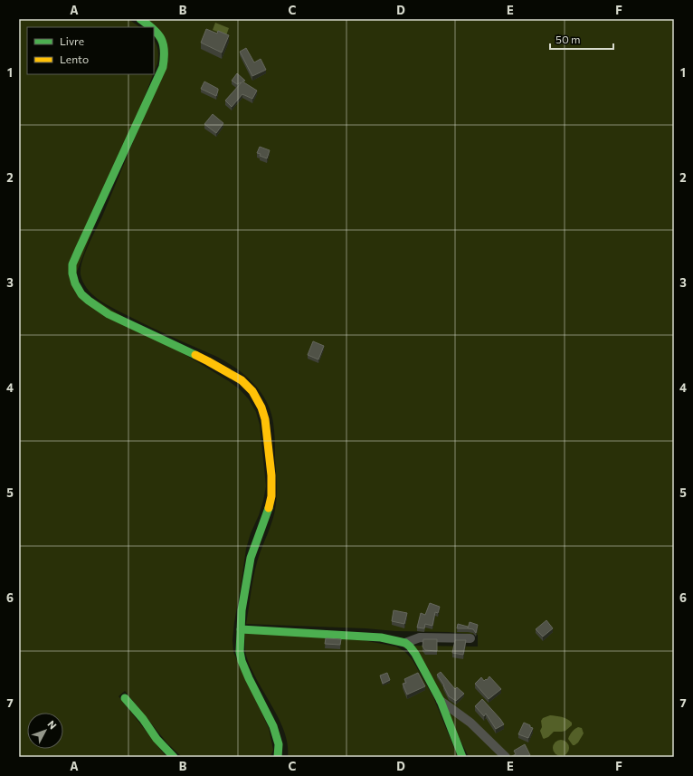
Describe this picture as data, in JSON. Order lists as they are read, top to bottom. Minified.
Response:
{"legend":["Livre","Lento"],"scale_bar":"50 m","north":"top right","grid":{"columns":["A","B","C","D","E","F"],"rows":["1","2","3","4","5","6","7"]}}
